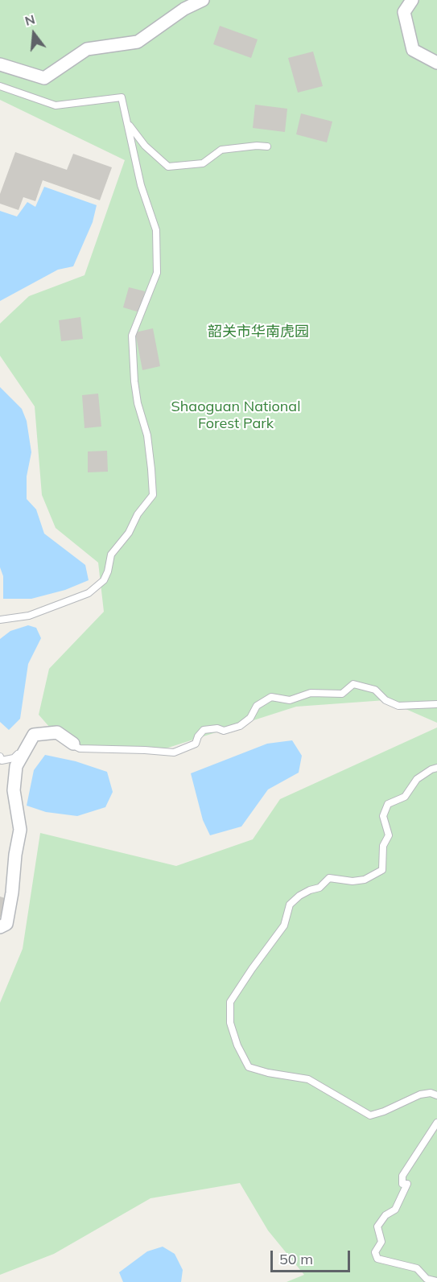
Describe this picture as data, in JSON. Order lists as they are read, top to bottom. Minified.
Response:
{"parks":["韶关市华南虎园","Shaoguan National Forest Park"],"scale_bar":"50 m","north":"top"}
